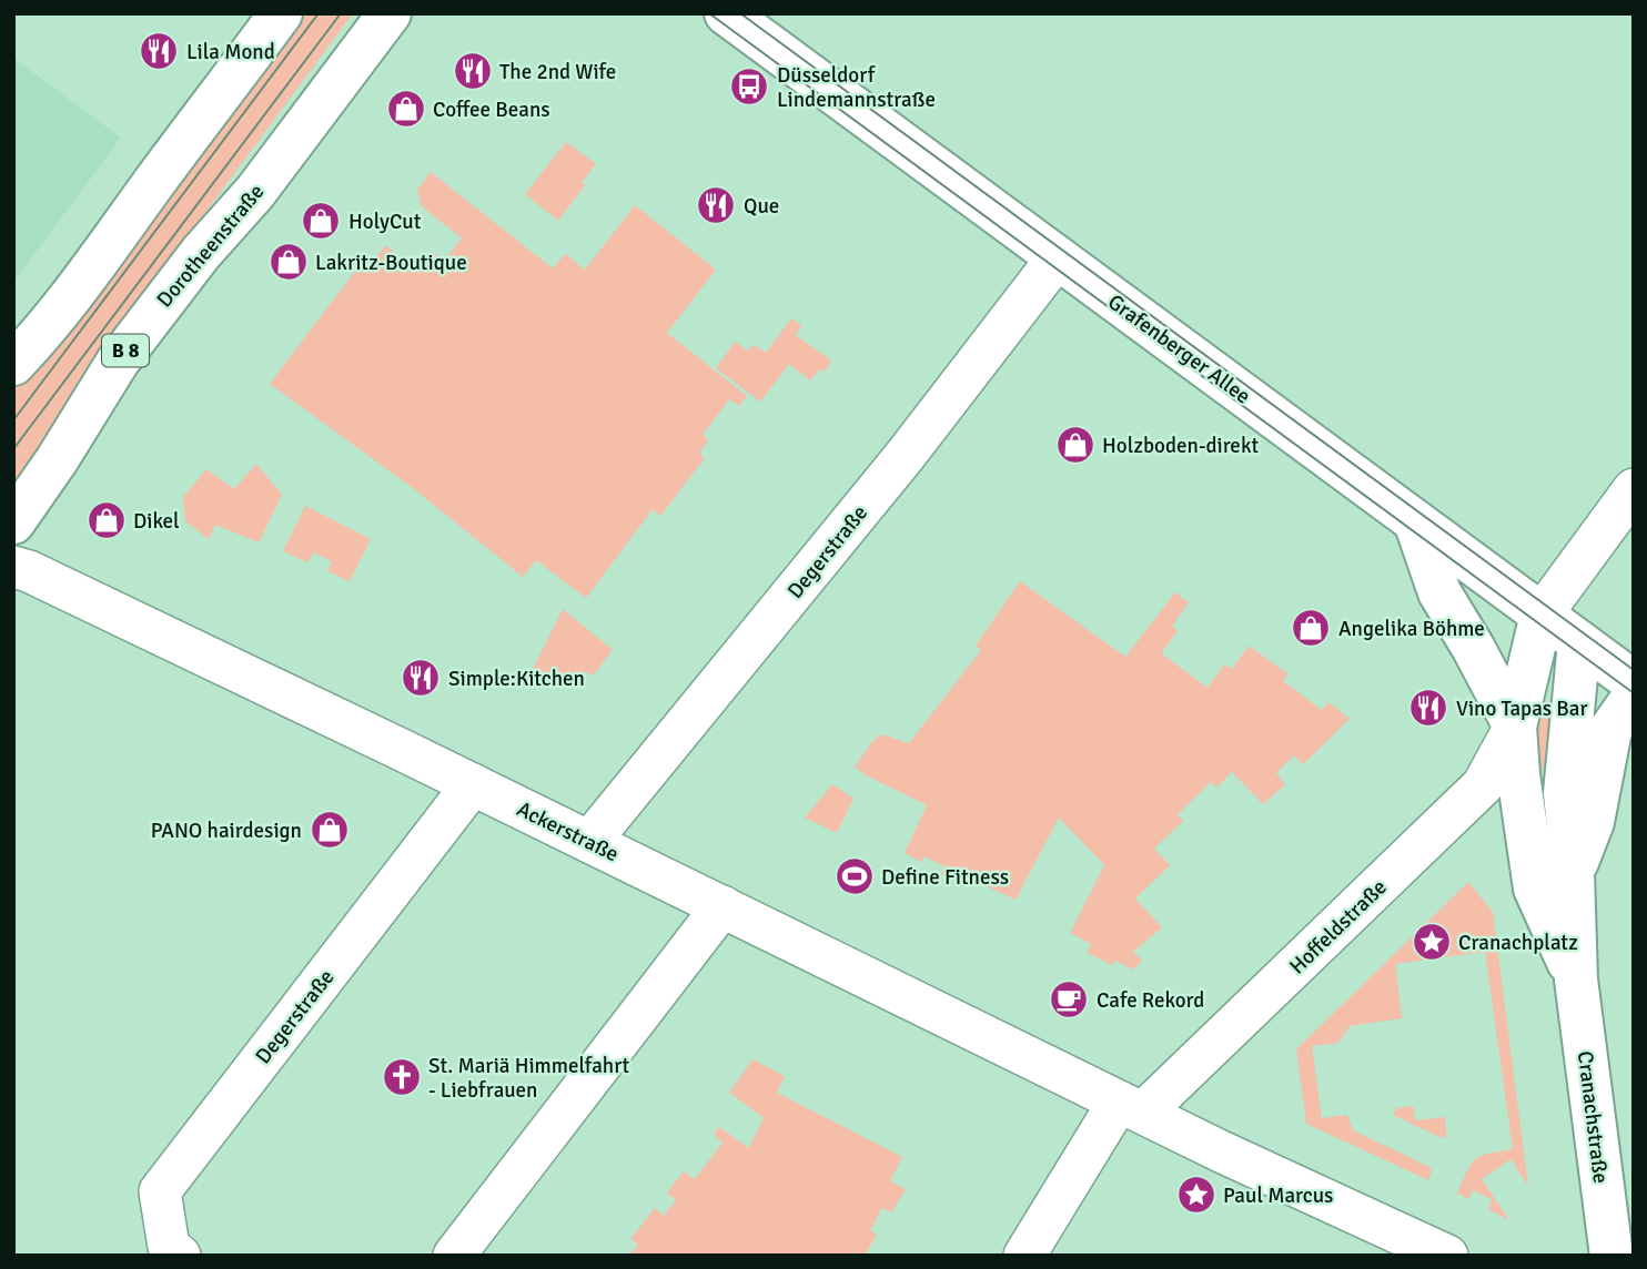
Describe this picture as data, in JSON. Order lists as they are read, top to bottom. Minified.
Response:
{"streets":{"main road":["Dorotheenstraße","Grafenberger Allee","B 8","Cranachstraße"],"street":["Degerstraße","Ackerstraße","Hoffeldstraße"]},"crossings":[["Grafenberger Allee","Degerstraße"],["Grafenberger Allee","Cranachstraße"],["Degerstraße","Ackerstraße"],["Ackerstraße","Hoffeldstraße"],["Hoffeldstraße","Cranachstraße"]],"places":{"restaurant":["Lila Mond","The 2nd Wife","Que","Simple:Kitchen","Vino Tapas Bar"],"bus stop":["Düsseldorf Lindemannstraße"],"shop":["Coffee Beans","HolyCut","Lakritz-Boutique","Holzboden-direkt","Dikel","Angelika Böhme","PANO hairdesign"],"sports":["Define Fitness"],"place":["Cranachplatz","Paul Marcus"],"cafe":["Cafe Rekord"],"church":["St. Mariä Himmelfahrt - Liebfrauen"]}}
